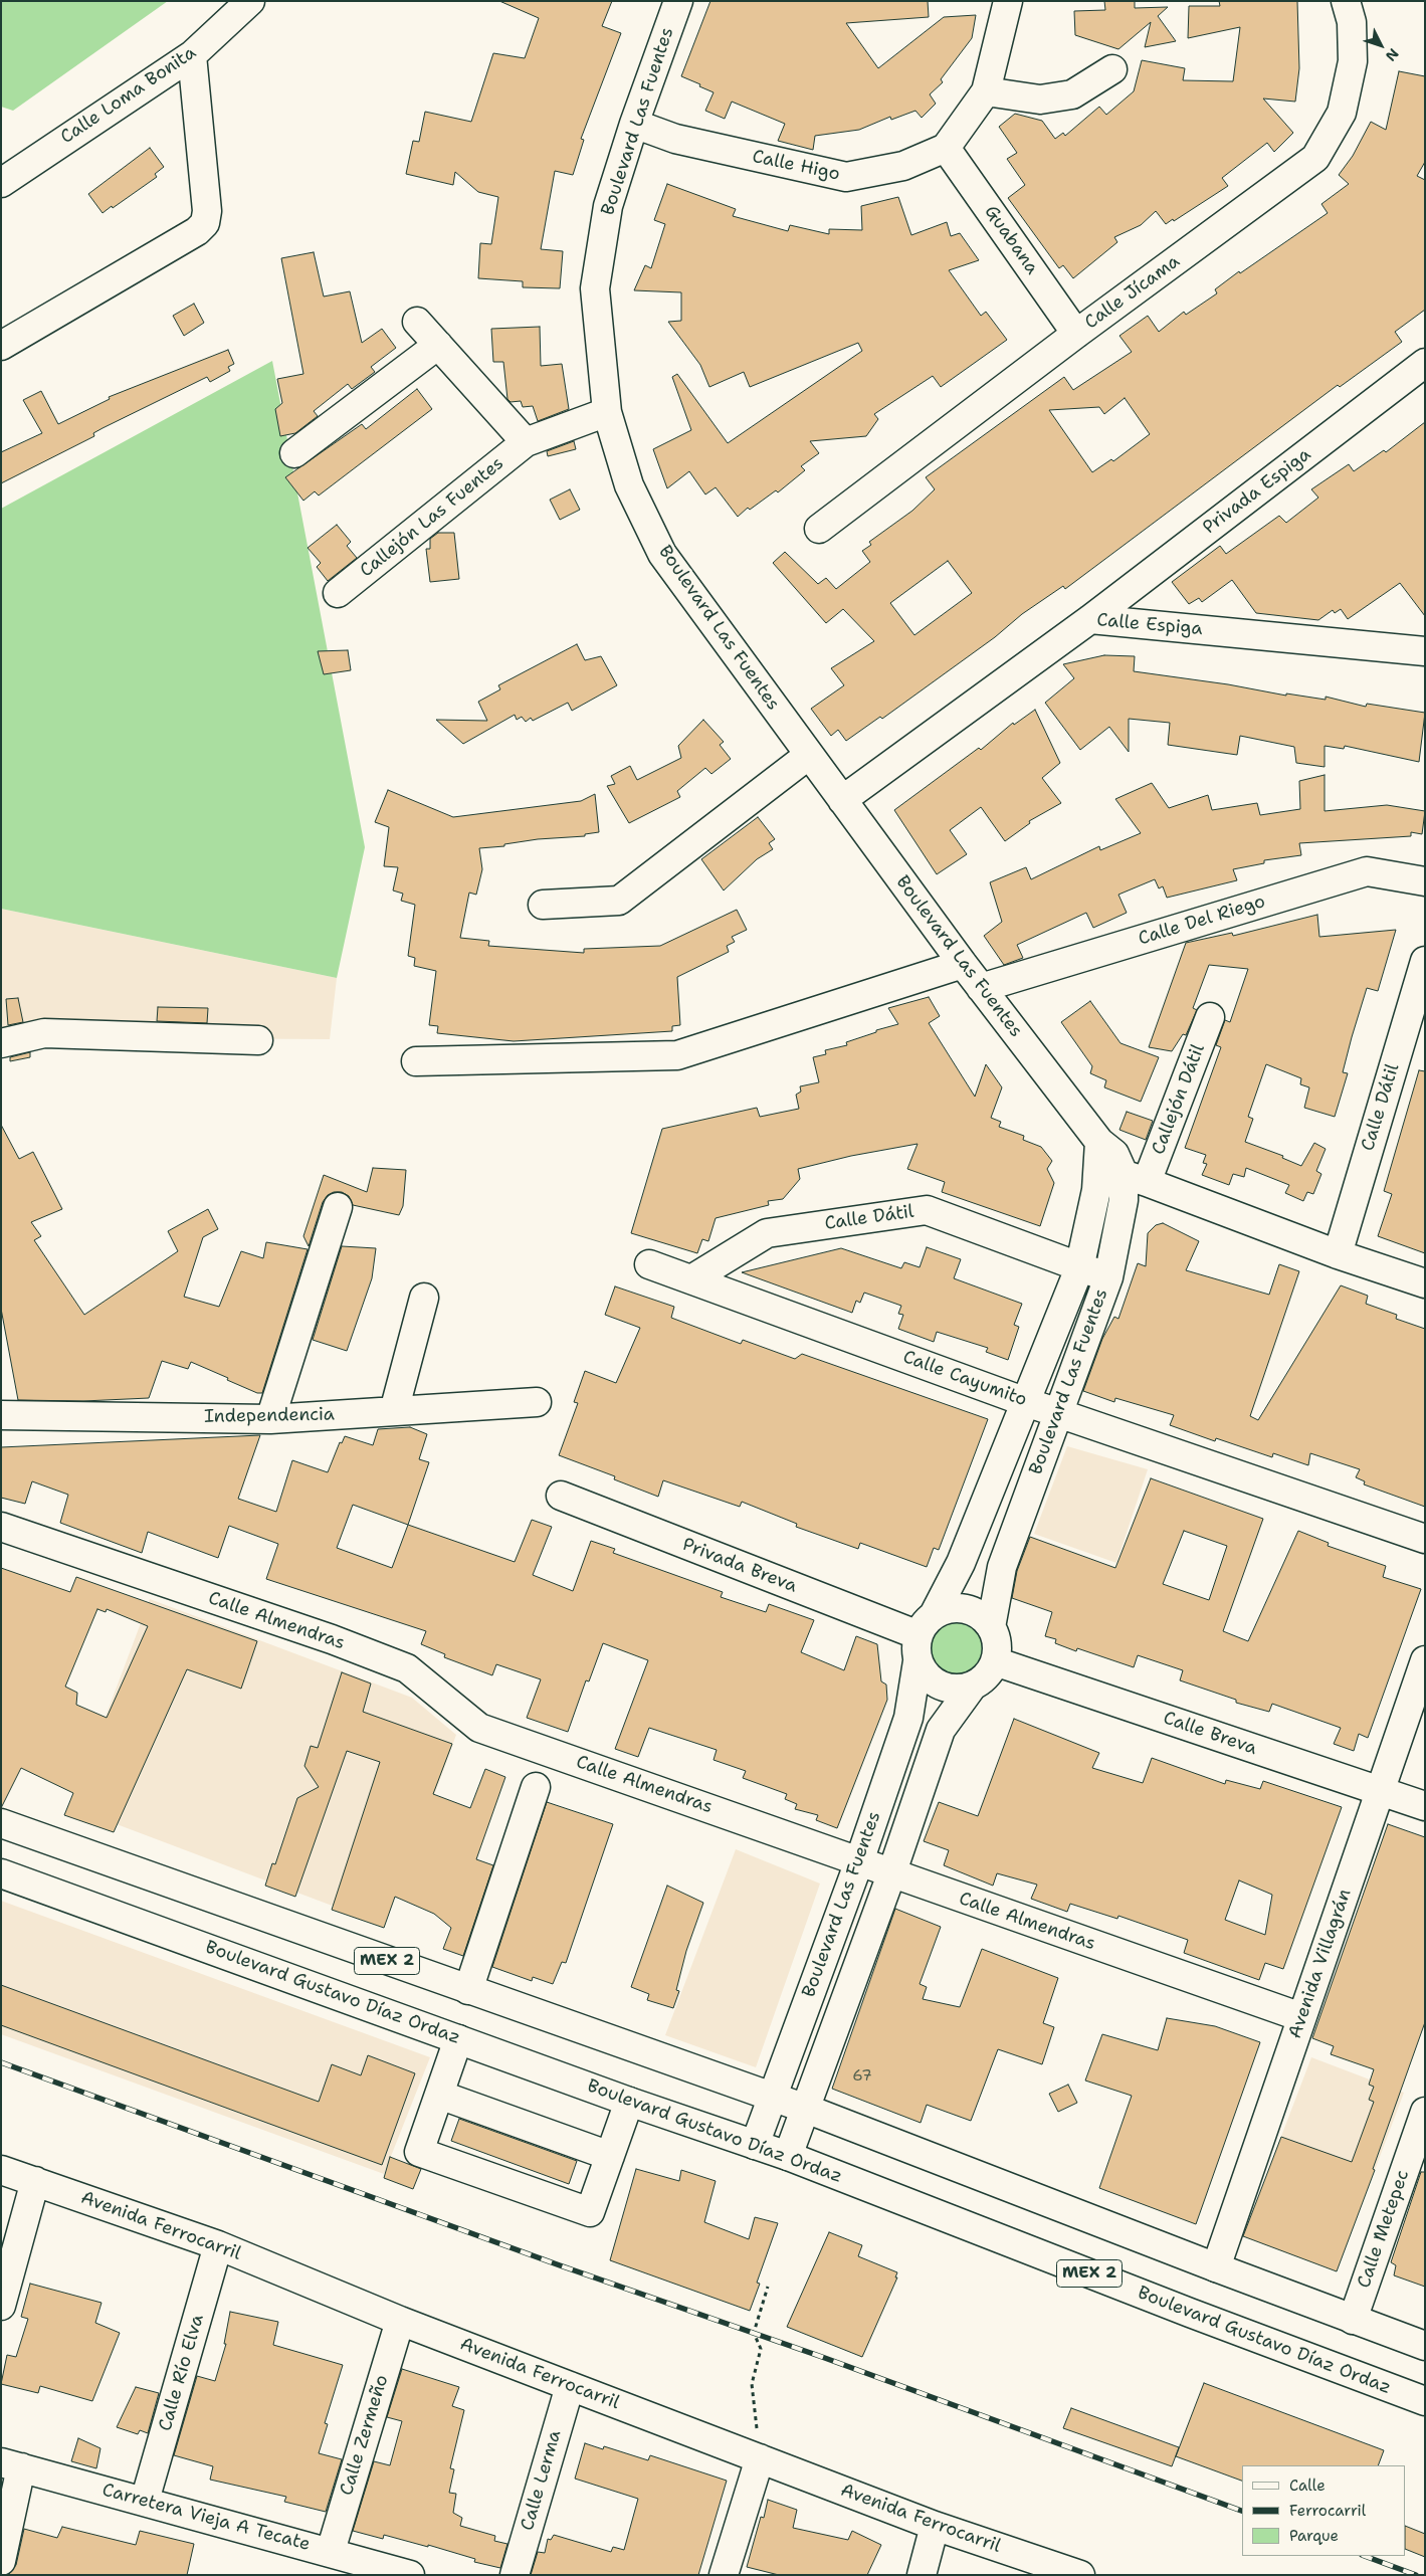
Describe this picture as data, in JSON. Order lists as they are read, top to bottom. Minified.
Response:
{"streets":{"street":["Calle Loma Bonita","Boulevard Las Fuentes","Calle Higo","Guabana","Calle Jícama","Privada Espiga","Callejón Las Fuentes","Calle Espiga","Calle Del Riego","Callejón Dátil","Calle Dátil","Calle Cayumito","Independencia","Privada Breva","Calle Almendras","Calle Breva","MEX 2","Avenida Villagrán","Boulevard Gustavo Díaz Ordaz","Avenida Ferrocarril","Calle Metepec","Calle Río Elva","Calle Zermeño","Calle Lerma","Carretera Vieja A Tecate"]},"crossings":[["Boulevard Las Fuentes","Calle Higo"],["Boulevard Las Fuentes","Callejón Las Fuentes"],["Boulevard Las Fuentes","Calle Espiga"],["Boulevard Las Fuentes","Calle Del Riego"],["Boulevard Las Fuentes","Callejón Dátil"],["Boulevard Las Fuentes","Calle Dátil"],["Boulevard Las Fuentes","Calle Cayumito"],["Boulevard Las Fuentes","Privada Breva"],["Boulevard Las Fuentes","Calle Almendras"],["Boulevard Las Fuentes","Calle Breva"],["Boulevard Las Fuentes","MEX 2"],["Boulevard Las Fuentes","Boulevard Gustavo Díaz Ordaz"],["Calle Higo","Guabana"],["Guabana","Calle Jícama"],["Privada Espiga","Calle Espiga"],["Calle Dátil","Calle Cayumito"],["Privada Breva","Calle Breva"],["Calle Almendras","Avenida Villagrán"],["Calle Breva","Avenida Villagrán"],["MEX 2","Avenida Villagrán"],["MEX 2","Calle Metepec"],["Avenida Ferrocarril","Calle Río Elva"],["Avenida Ferrocarril","Calle Zermeño"],["Avenida Ferrocarril","Calle Lerma"],["Calle Río Elva","Carretera Vieja A Tecate"],["Calle Zermeño","Carretera Vieja A Tecate"]],"house_numbers":["67"],"legend":["Calle","Ferrocarril","Parque"],"north":"bottom right"}
